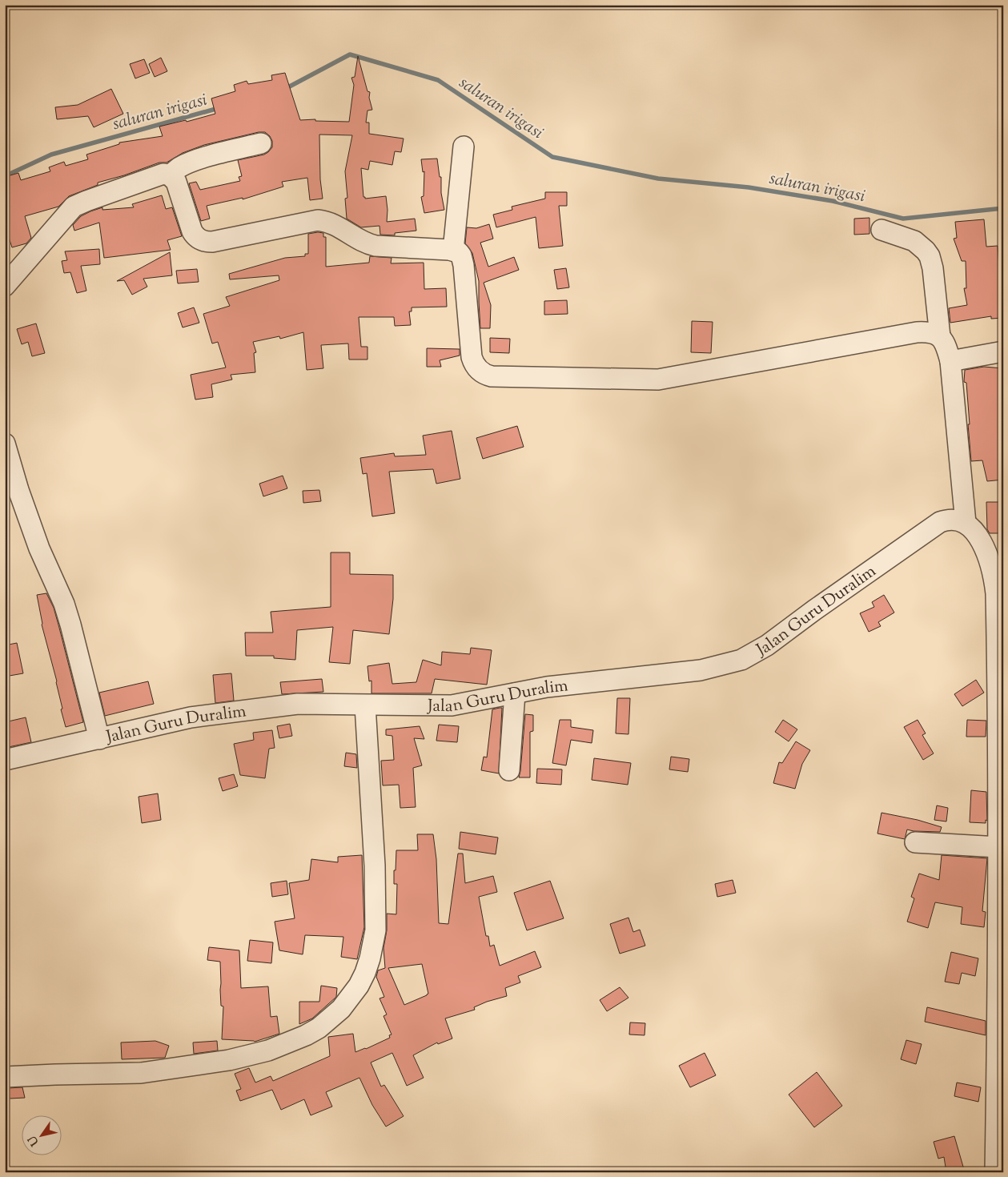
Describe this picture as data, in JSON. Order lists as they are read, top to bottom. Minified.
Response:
{"streets":{"street":["Jalan Guru Duralim"]},"water":["saluran irigasi"],"north":"bottom left"}
